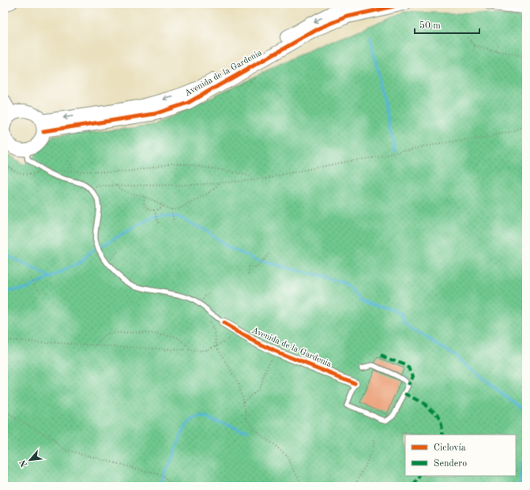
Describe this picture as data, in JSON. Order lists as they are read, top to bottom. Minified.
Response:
{"streets":{"street":["Avenida de la Gardenia"]},"legend":["Ciclovía","Sendero"],"scale_bar":"50 m","north":"bottom left"}
